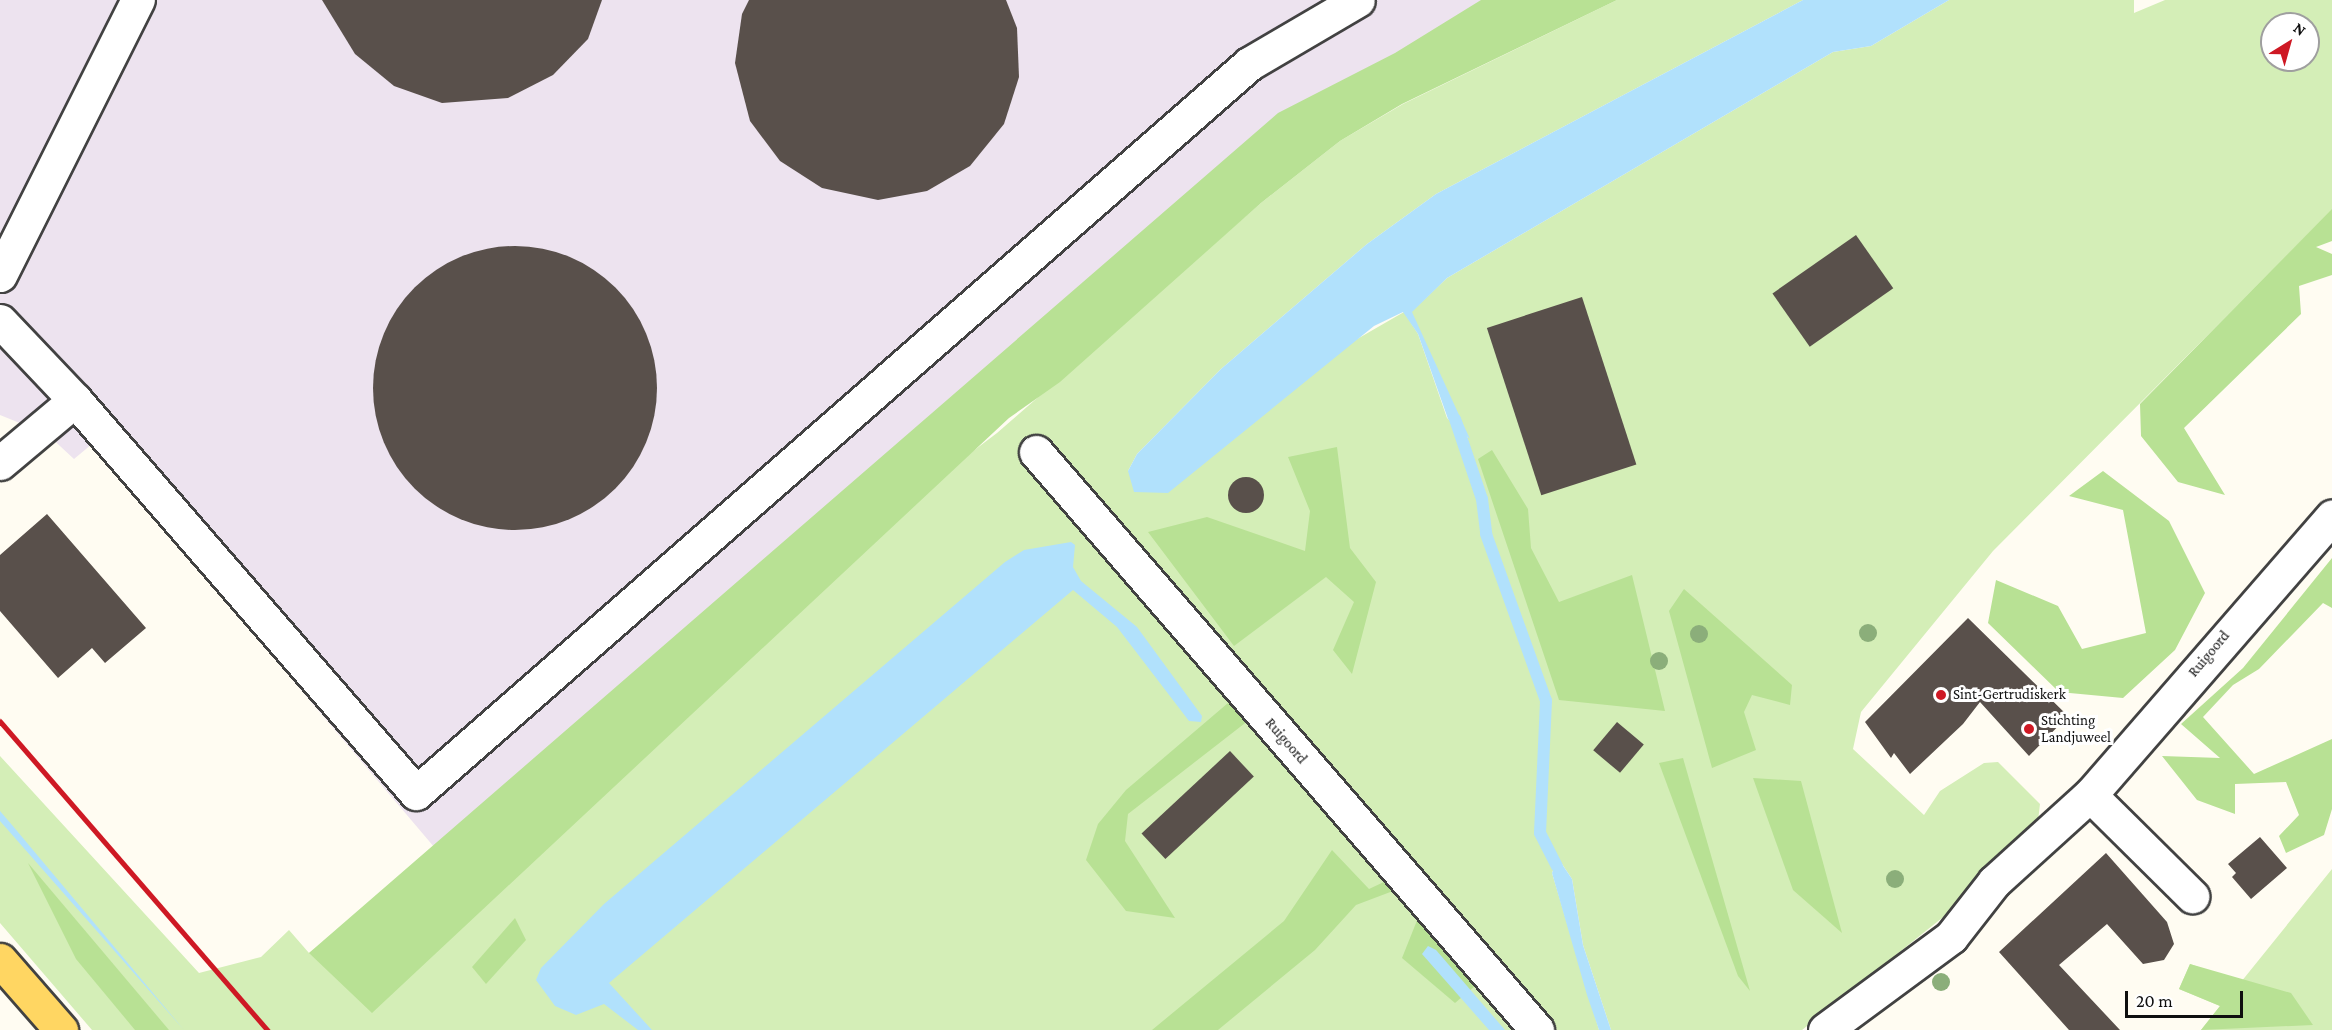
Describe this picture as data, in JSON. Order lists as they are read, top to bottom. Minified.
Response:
{"streets":{"street":["Ruigoord"]},"places":["Sint-Gertrudiskerk","Stichting Landjuweel"],"scale_bar":"20 m","north":"top right"}
